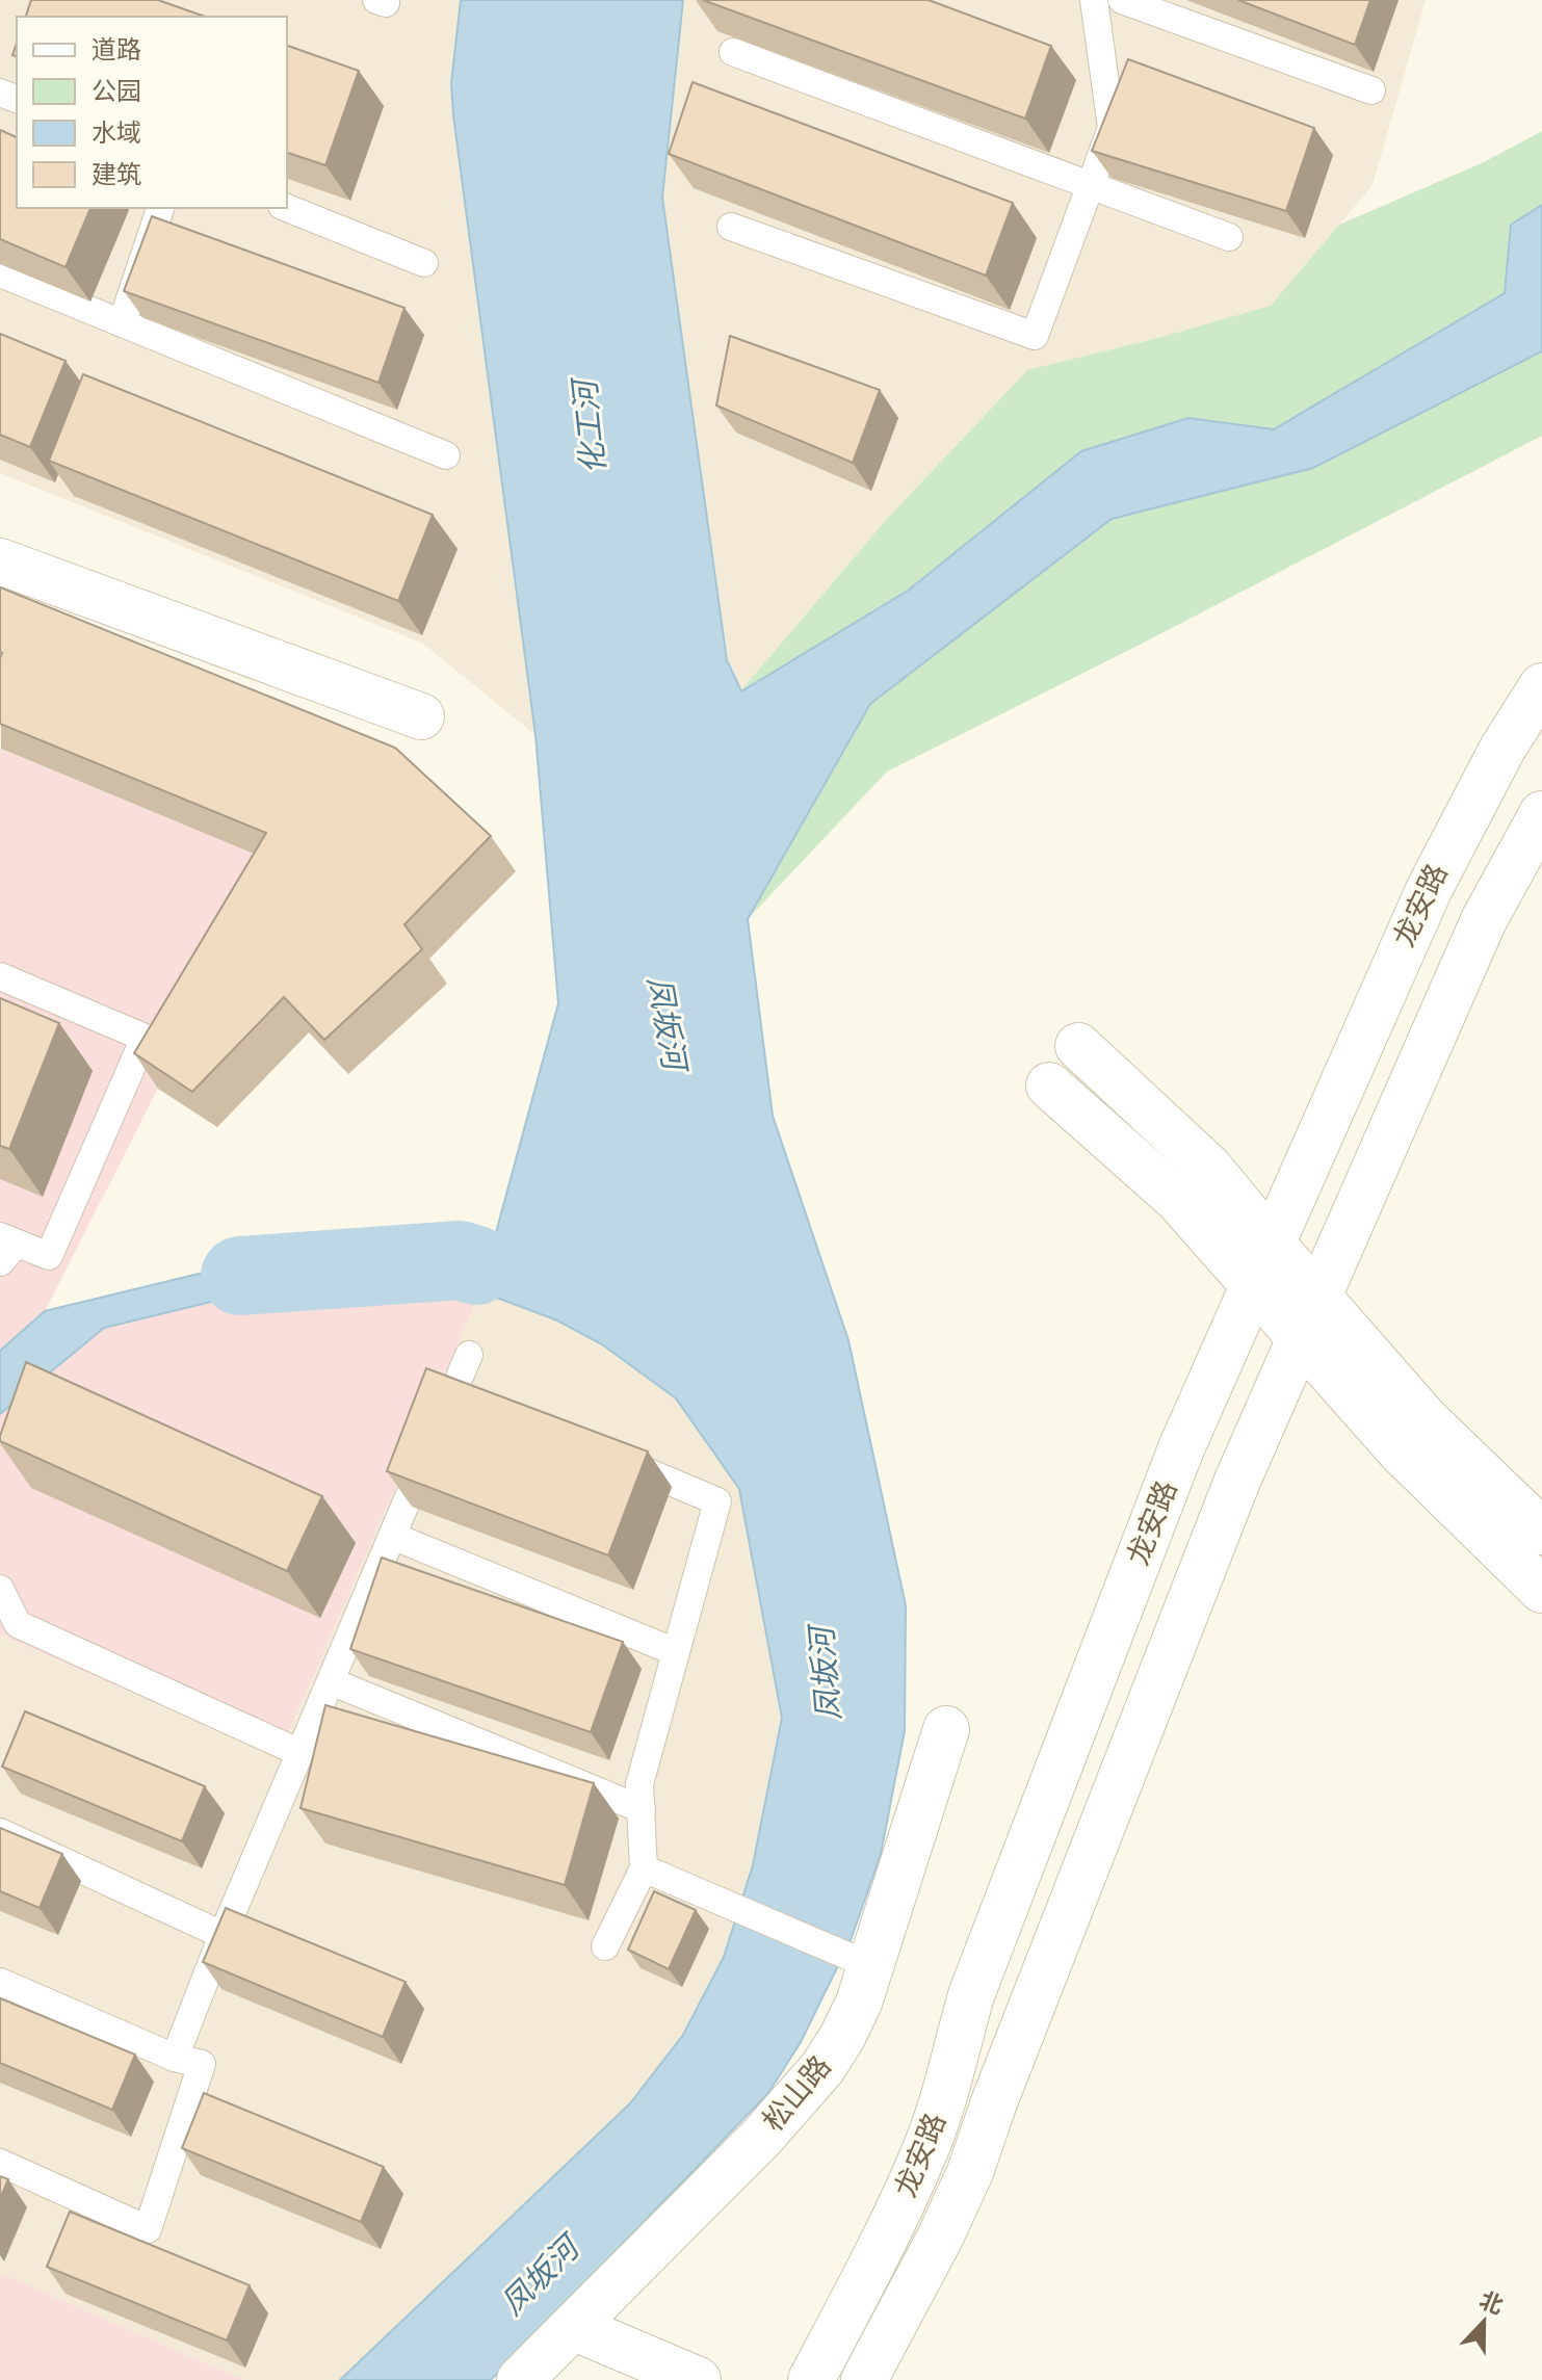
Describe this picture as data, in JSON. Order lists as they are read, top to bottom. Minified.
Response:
{"streets":{"main road":["龙安路","松山路"]},"water":["化工河","凤坂河"],"legend":["道路","公园","水域","建筑"],"north":"top"}
